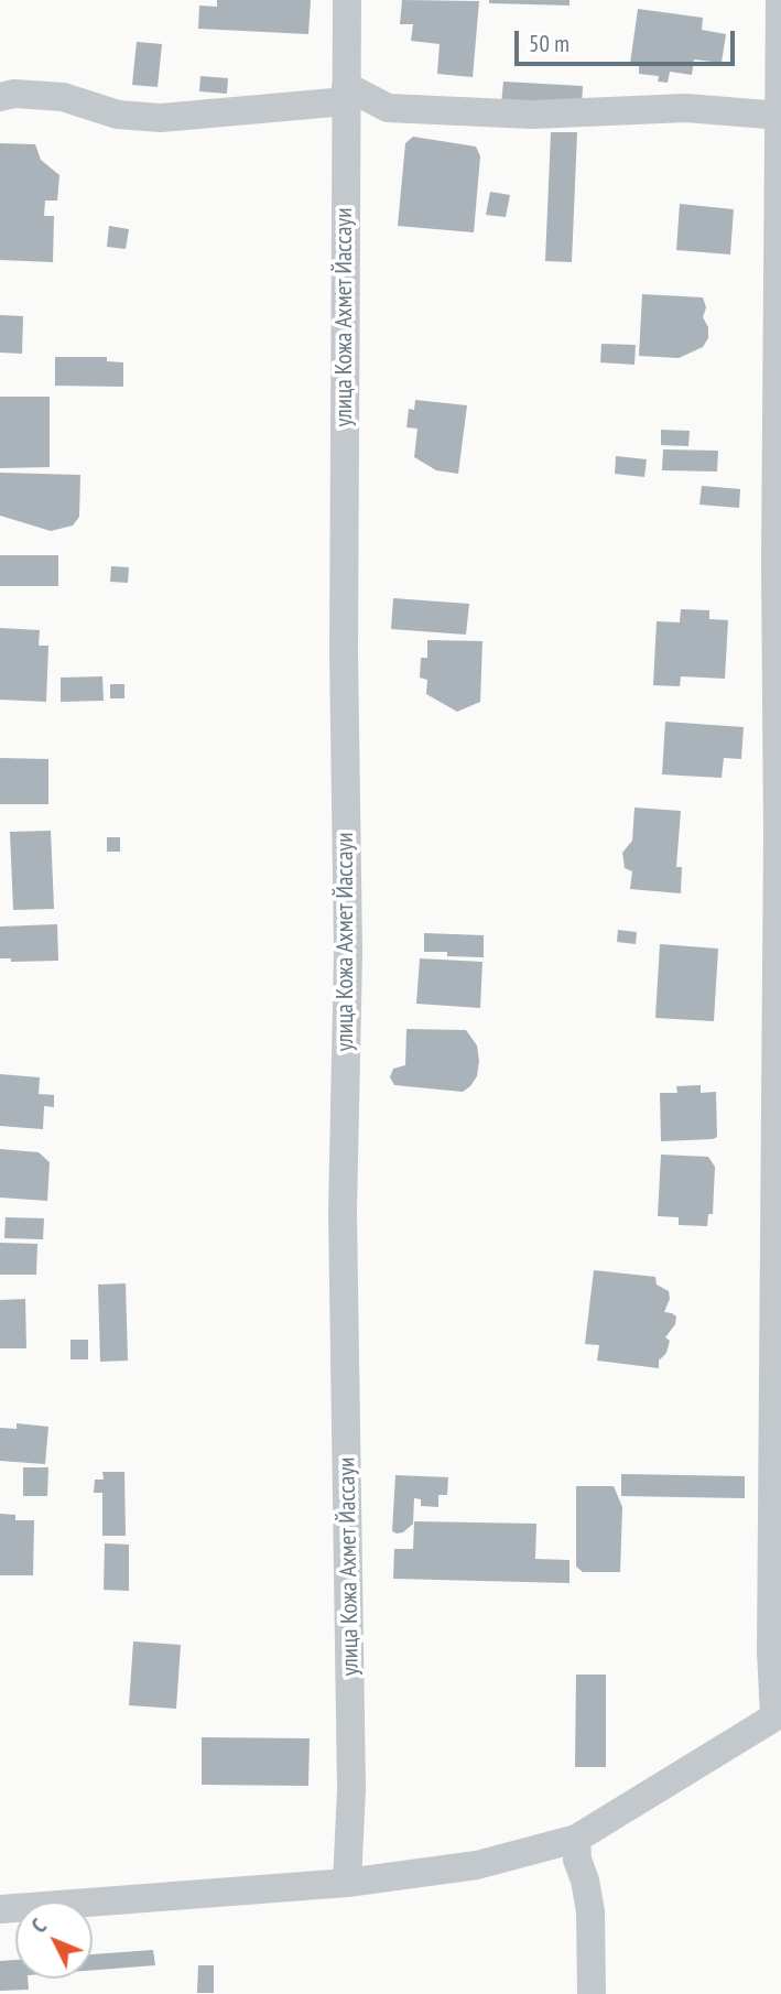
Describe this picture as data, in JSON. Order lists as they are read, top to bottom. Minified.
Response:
{"streets":{"street":["улица Кожа Ахмет Йассауи"]},"scale_bar":"50 m","north":"top left"}
